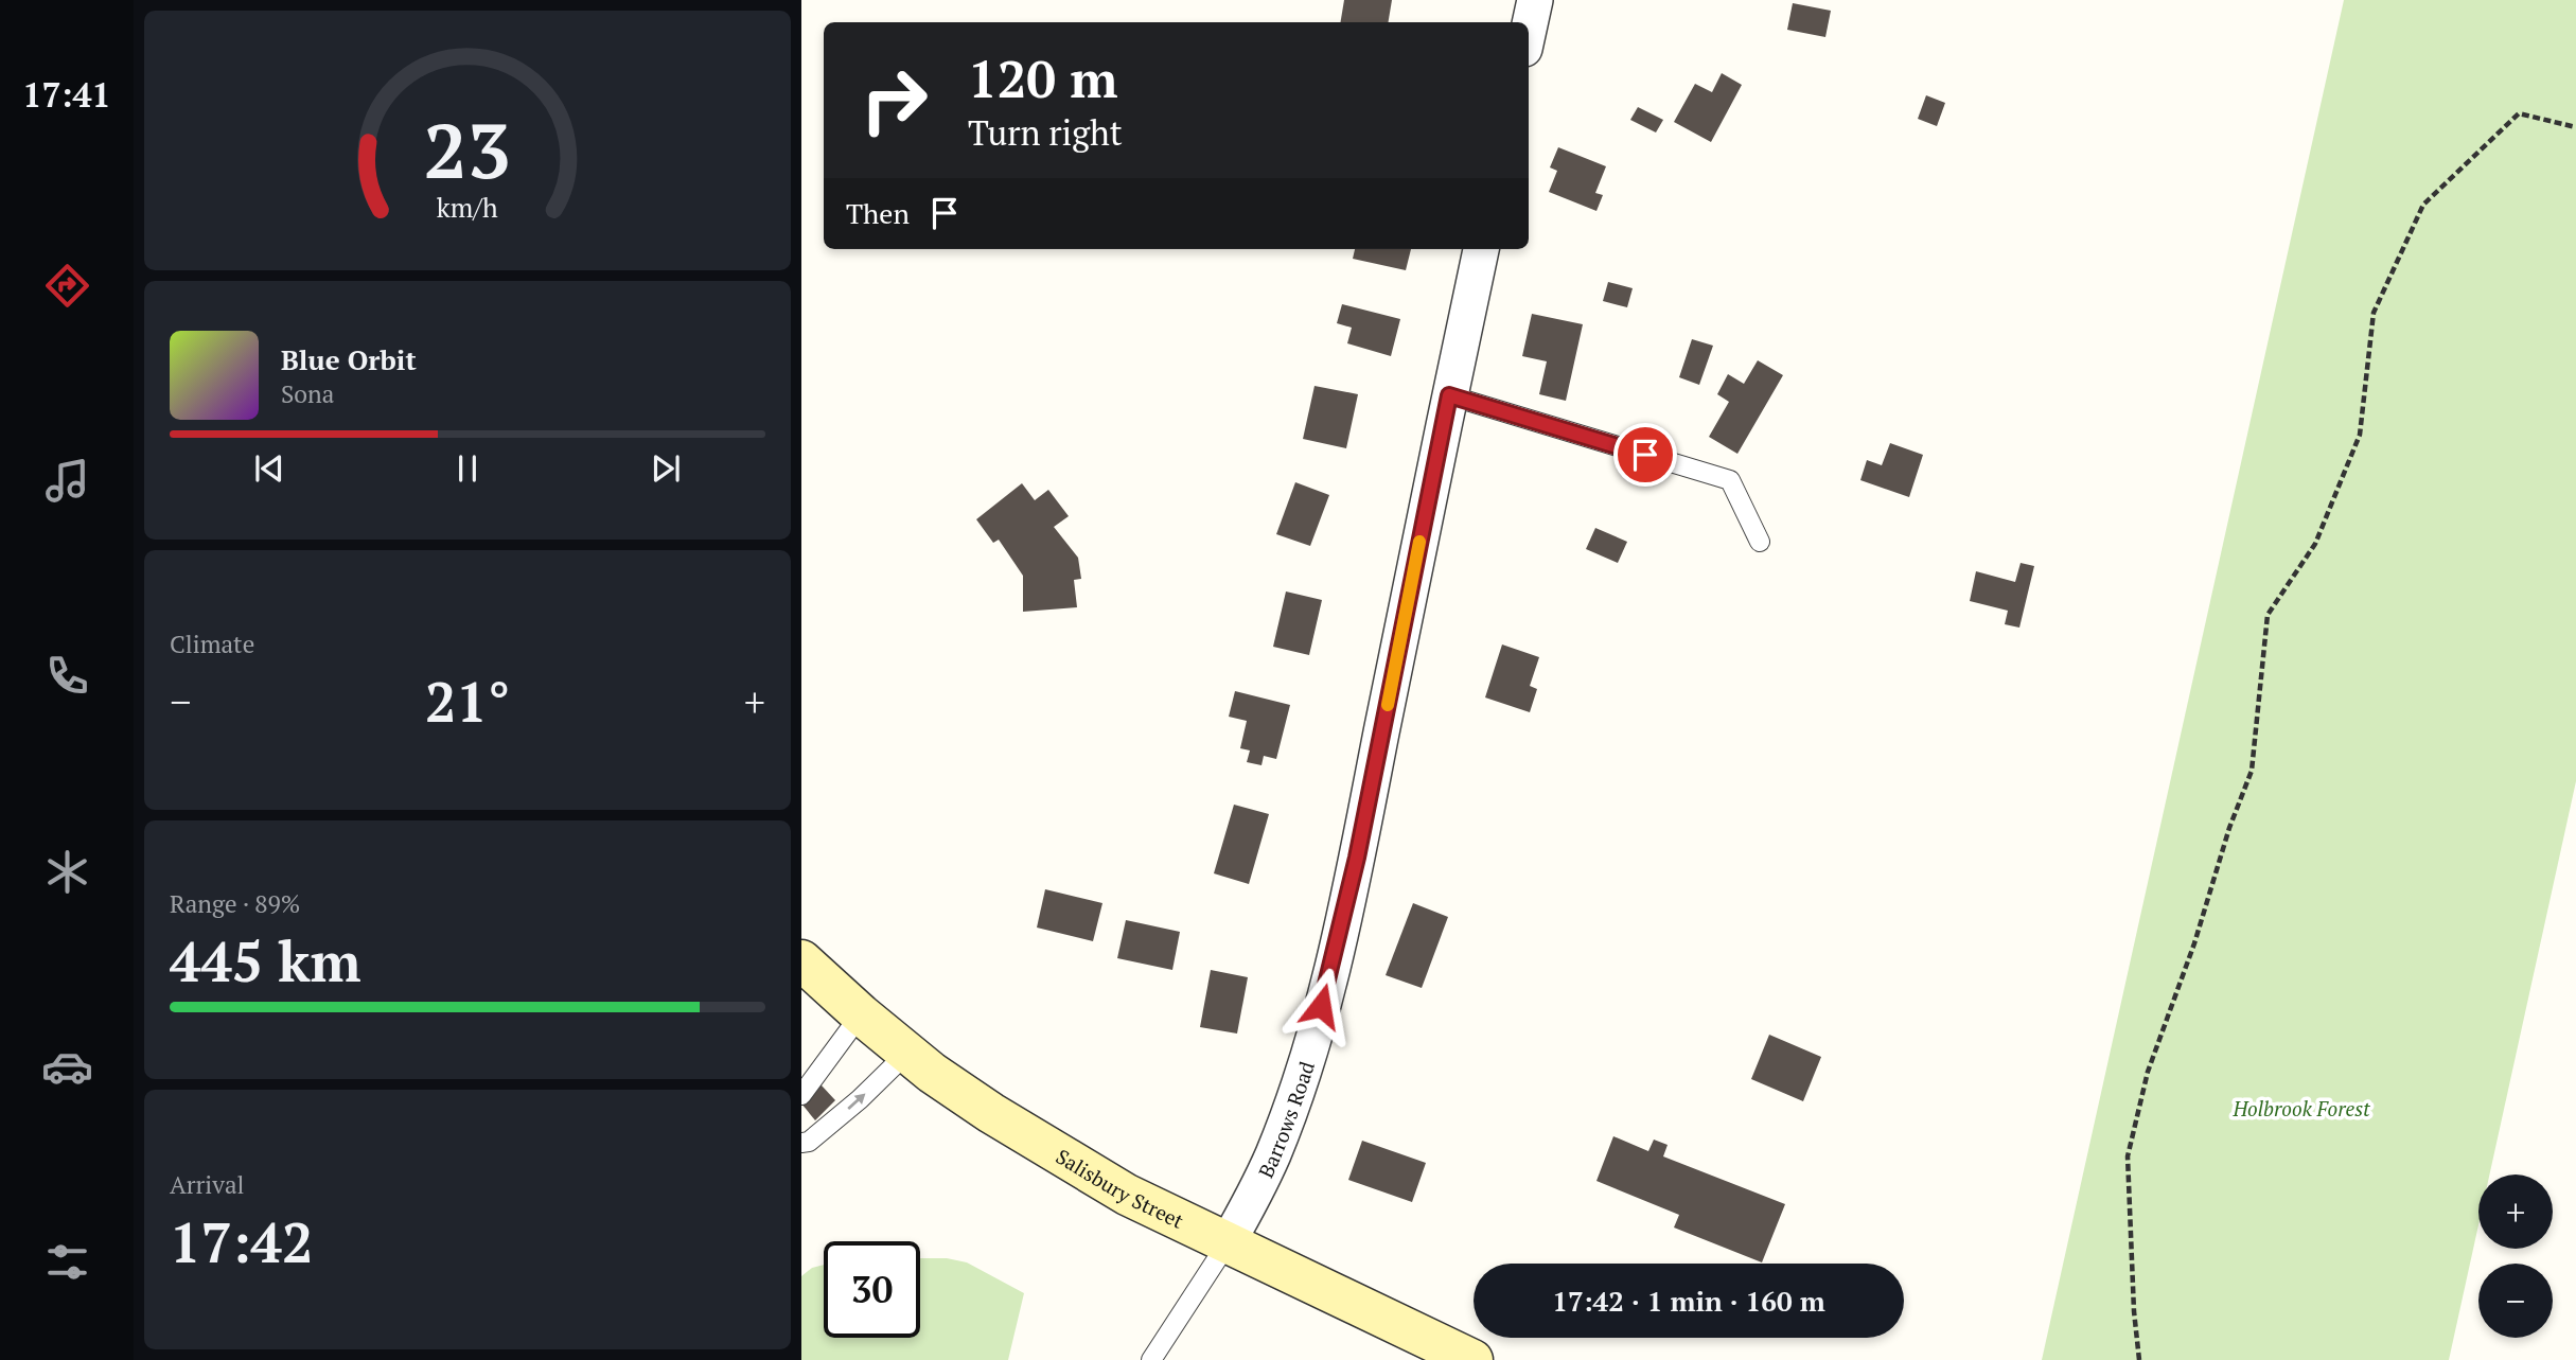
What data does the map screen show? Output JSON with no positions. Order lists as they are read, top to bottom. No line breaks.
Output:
{"streets":{"main road":["Salisbury Street"],"street":["Barrows Road"]},"crossings":[["Barrows Road","Salisbury Street"]],"parks":["Holbrook Forest"],"page":{"tabs":"17:41","turn":["120 m","Turn right"],"then":"Then","song":["Blue Orbit","Sona"],"tile":["Climate",["Range · 89%","445 km"],["Arrival","17:42"]],"heat":["−","21°","+"],"map_buttons":["+","−"],"limit":"30","trip":"17:42 · 1 min · 160 m","gauge":["23","km/h"]}}
